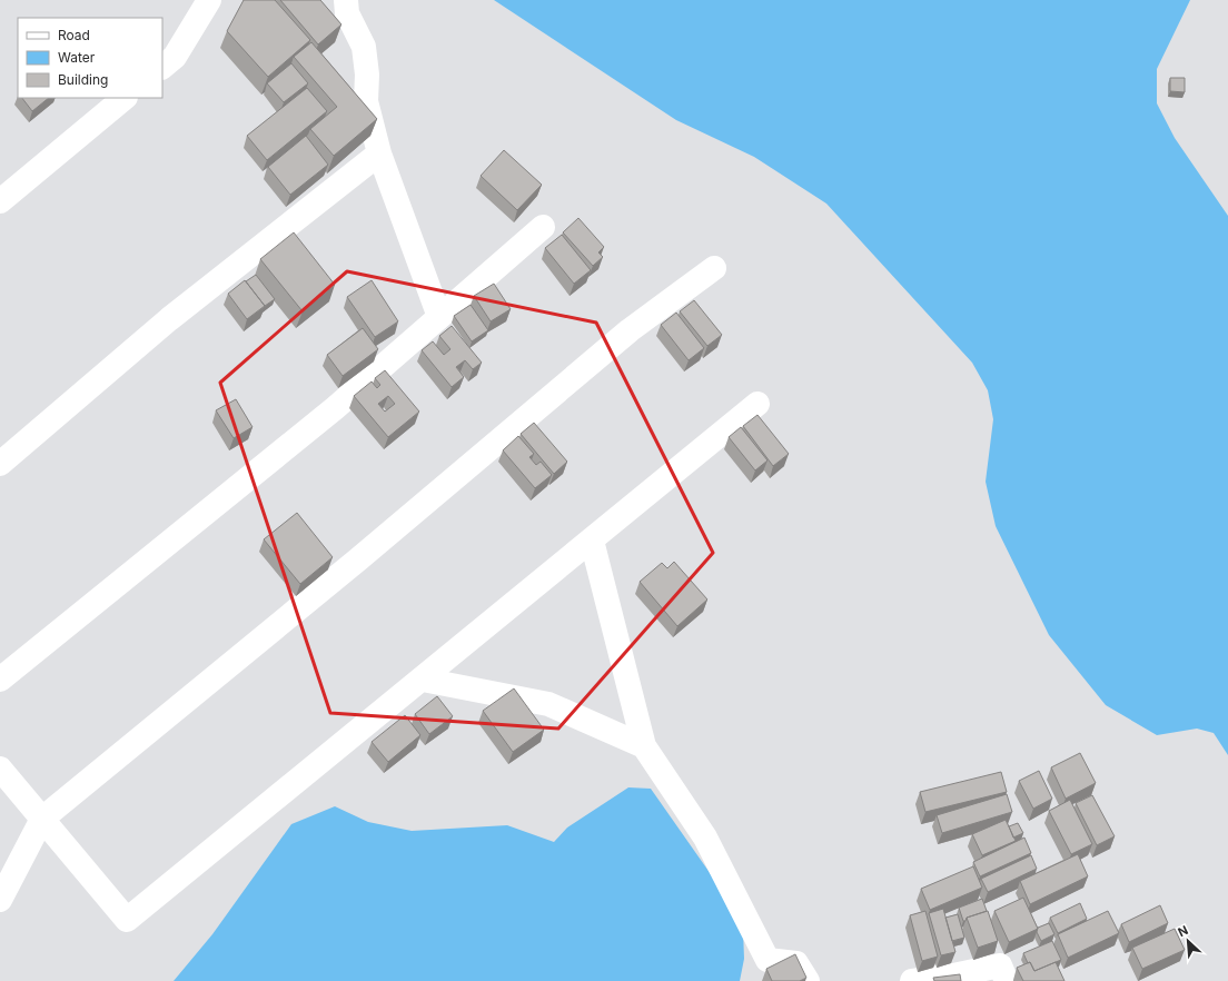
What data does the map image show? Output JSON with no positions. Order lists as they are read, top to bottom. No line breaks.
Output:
{"legend":["Road","Water","Building"],"north":"top left"}
